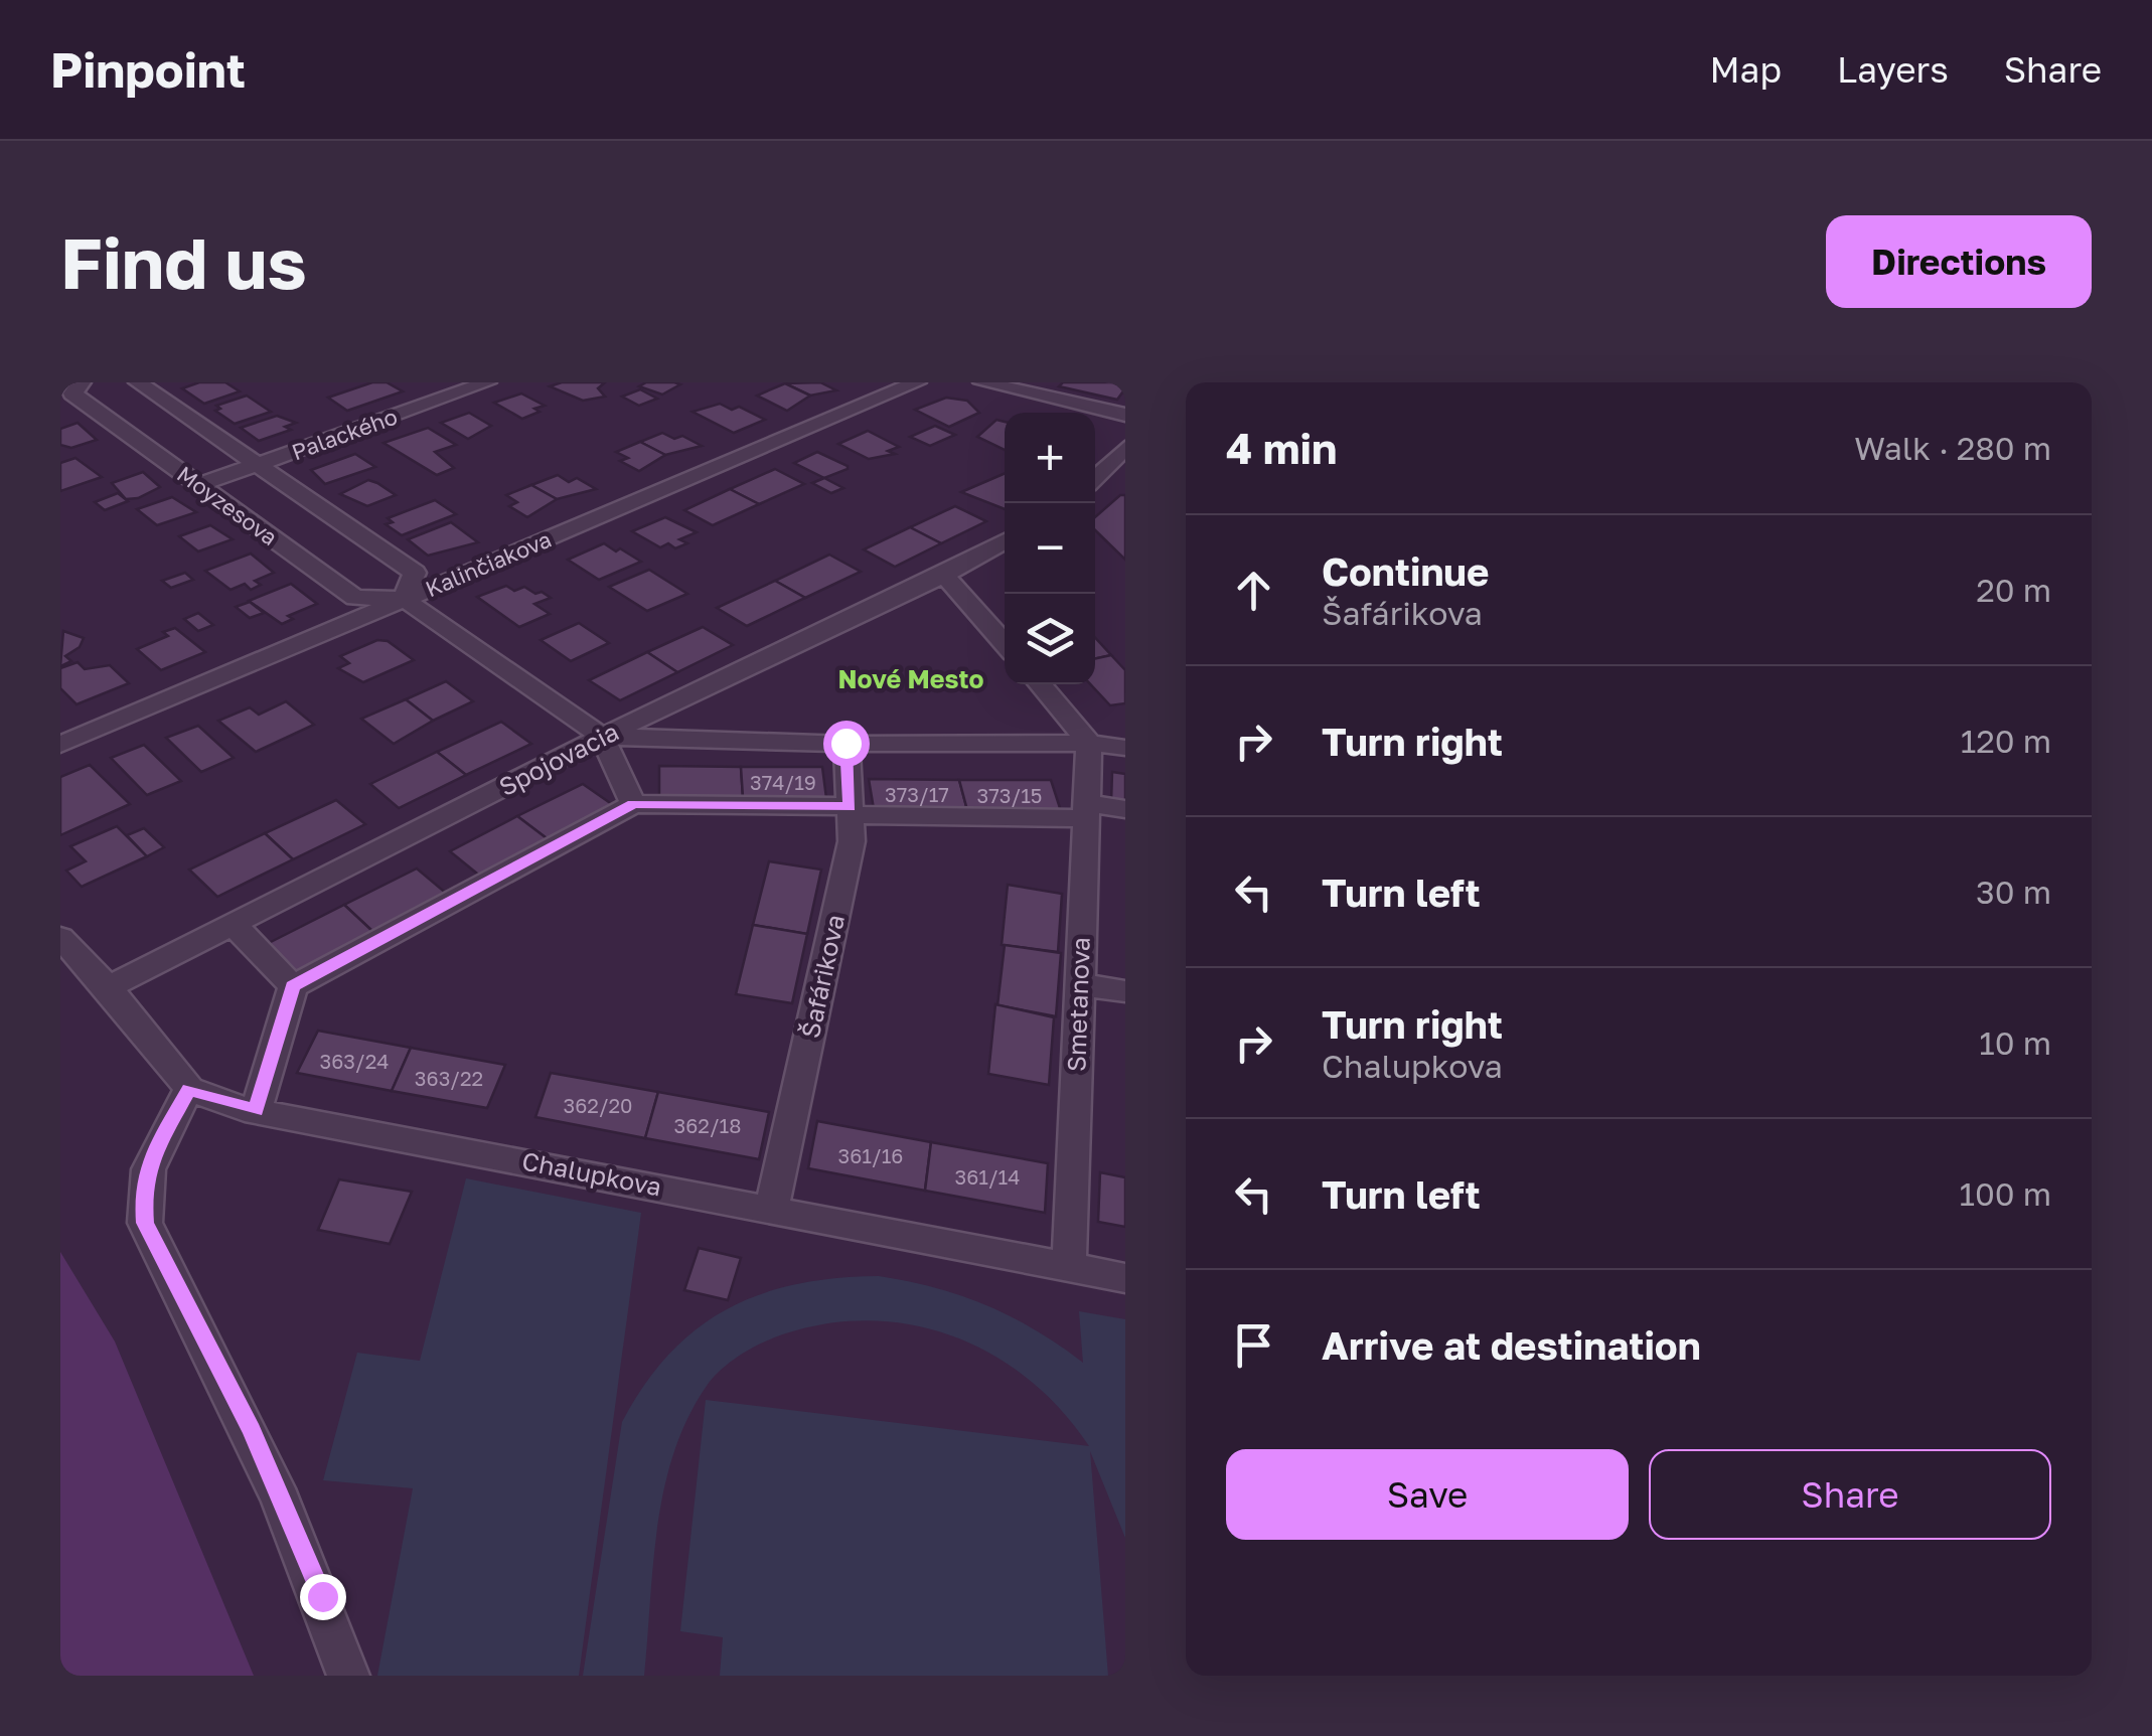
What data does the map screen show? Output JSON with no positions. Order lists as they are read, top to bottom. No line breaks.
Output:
{"streets":{"street":["Palackého","Moyzesova","Kalinčiakova","Spojovacia","Šafárikova","Smetanova","Chalupkova"]},"crossings":[["Palackého","Moyzesova"],["Moyzesova","Kalinčiakova"],["Šafárikova","Chalupkova"],["Smetanova","Chalupkova"]],"districts":["Nové Mesto"],"house_numbers":["374/19","373/17","373/15","363/24","363/22","362/20","362/18","361/16","361/14"],"page":{"header":"Pinpoint","nav":["Map","Layers","Share"],"buttons":["Directions",["Save","Share"]],"title":"Find us","heading":["4 min","Walk · 280 m"],"map_buttons":["+","−"],"list":[["Continue","Šafárikova","20 m"],["Turn right","120 m"],["Turn left","30 m"],["Turn right","Chalupkova","10 m"],["Turn left","100 m"],"Arrive at destination"]}}
